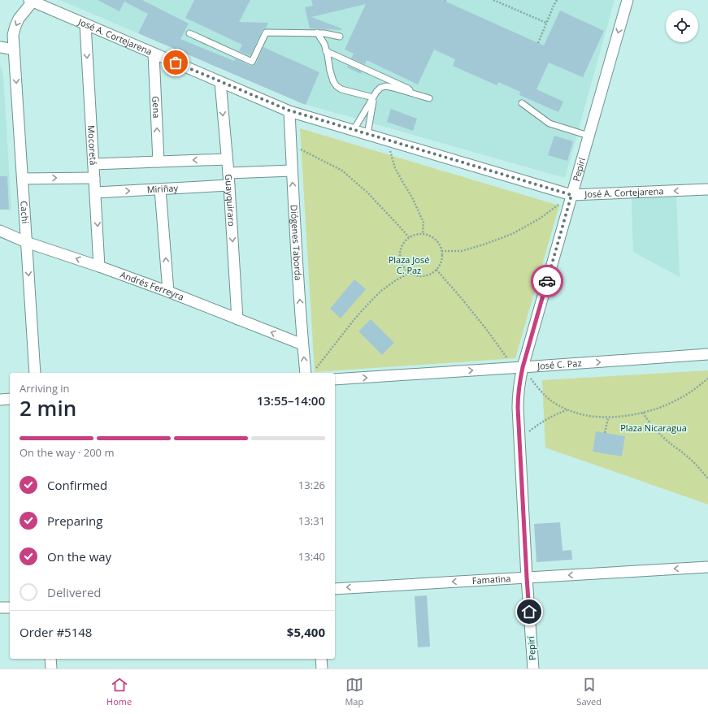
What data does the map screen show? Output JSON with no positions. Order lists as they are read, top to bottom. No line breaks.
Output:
{"streets":{"street":["José A. Cortejarena","Gena","Mocoretá","Pepirí","Miriñay","Guayquiraro","Cachi","Diógenes Taborda","Andrés Ferreyra","José C. Paz","Famatina"]},"crossings":[["José A. Cortejarena","Gena"],["José A. Cortejarena","Mocoretá"],["José A. Cortejarena","Pepirí"],["José A. Cortejarena","Guayquiraro"],["José A. Cortejarena","Cachi"],["José A. Cortejarena","Diógenes Taborda"],["Mocoretá","Miriñay"],["Mocoretá","Andrés Ferreyra"],["Pepirí","José C. Paz"],["Pepirí","Famatina"],["Miriñay","Guayquiraro"],["Guayquiraro","Andrés Ferreyra"],["Cachi","Andrés Ferreyra"],["Diógenes Taborda","Andrés Ferreyra"]],"one_way":["Gena","Cachi","Diógenes Taborda","José C. Paz","Famatina"],"parks":["Plaza José C. Paz","Plaza Nicaragua"],"page":{"heading":["2 min","Arriving in","13:55–14:00"],"panel":["Order #5148","$5,400"],"bar":"On the way · 200 m","list":[["Confirmed","13:26"],["Preparing","13:31"],["On the way","13:40"],"Delivered"],"tabs":["Home","Map","Saved"]}}
